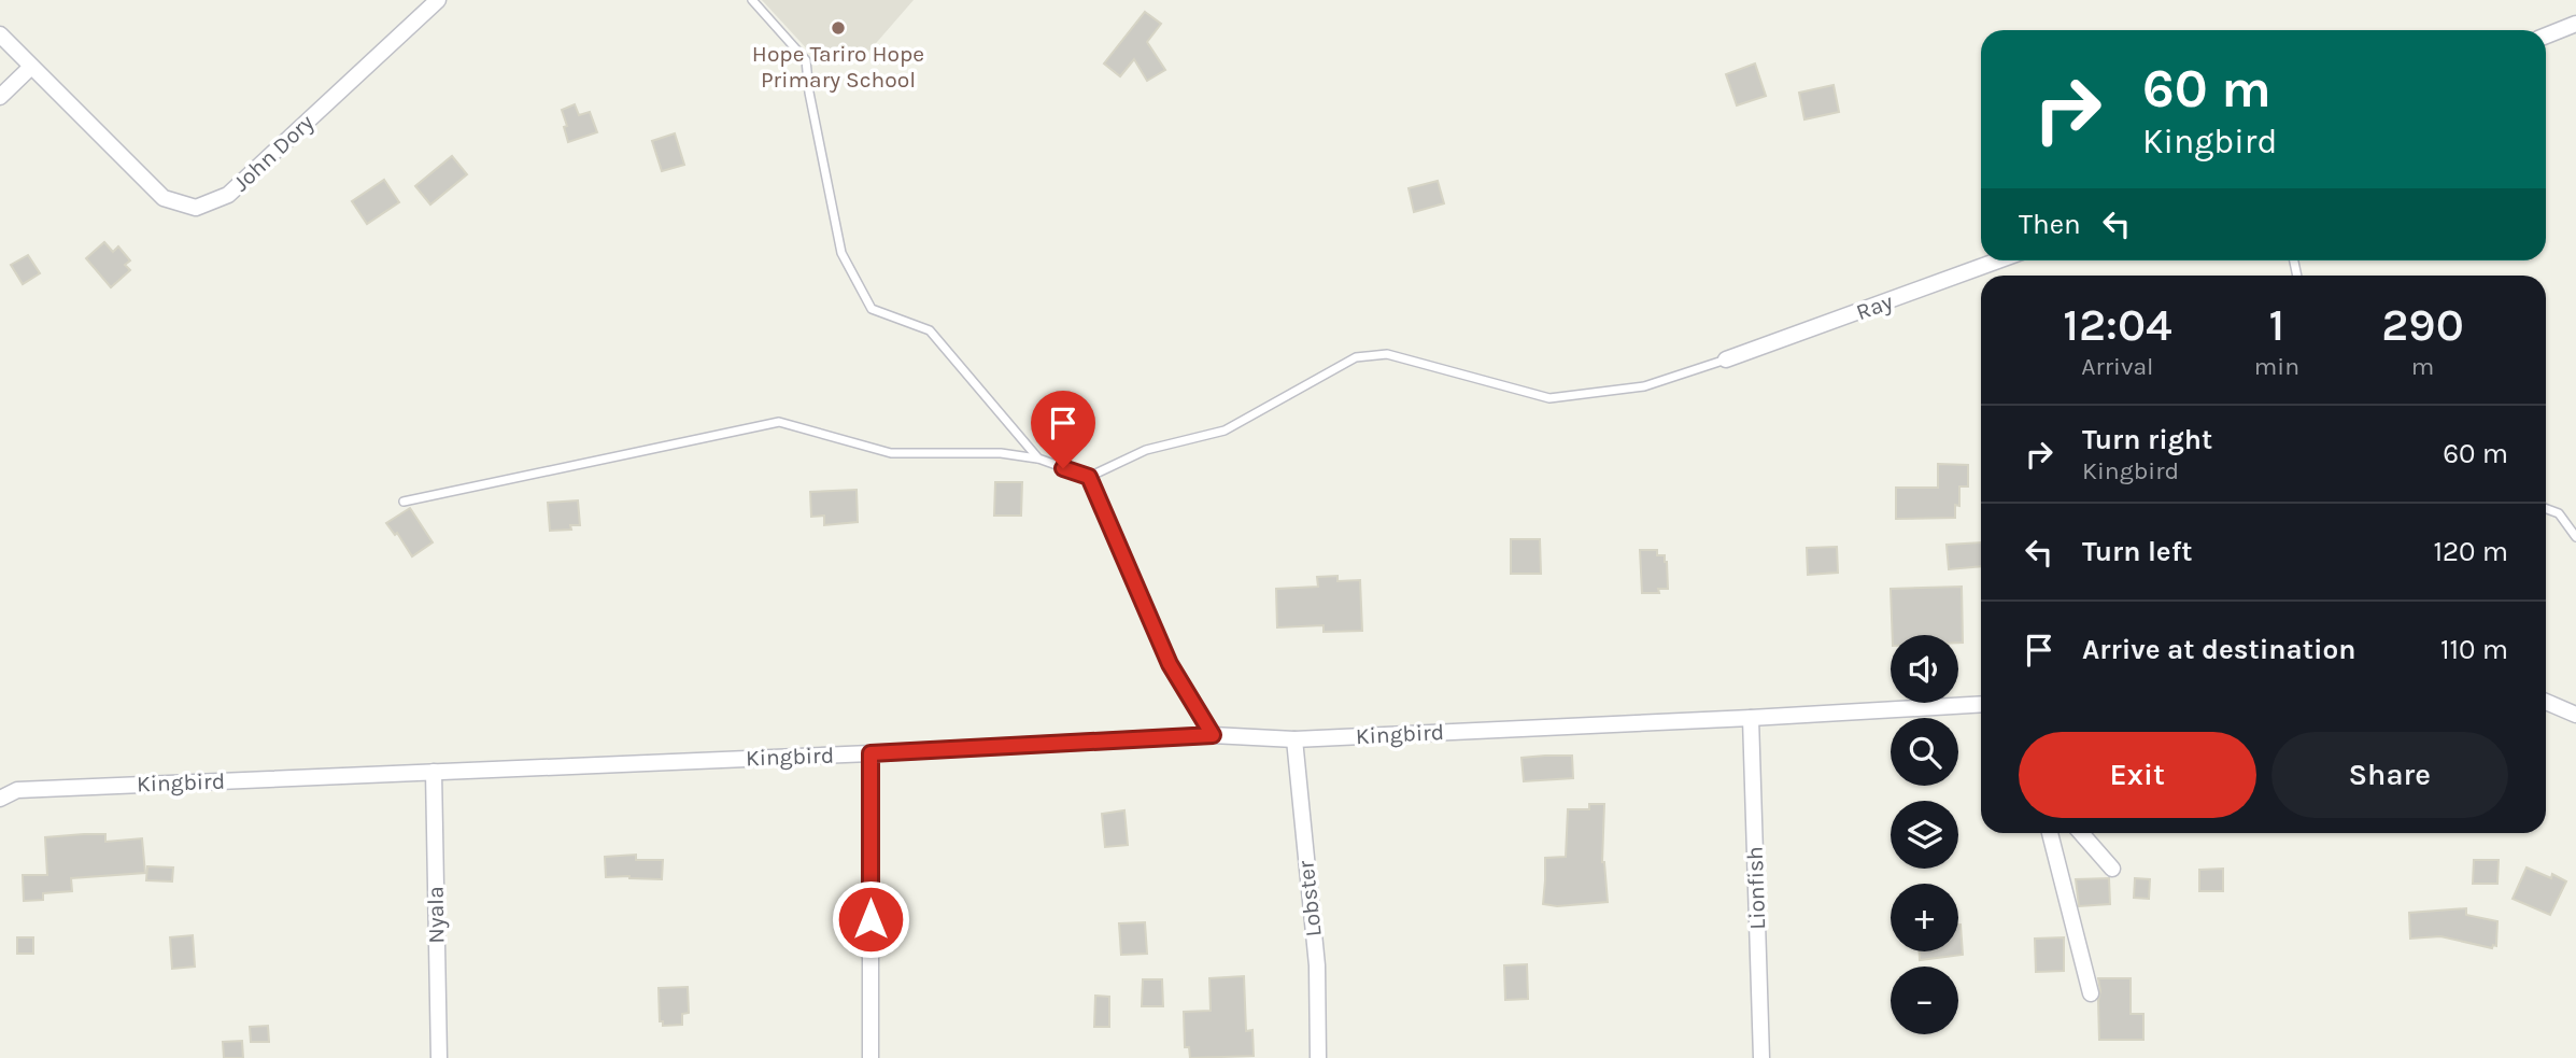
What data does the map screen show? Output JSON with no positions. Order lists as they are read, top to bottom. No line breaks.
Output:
{"streets":{"street":["John Dory","Ray","Kingbird","Lionfish","Lobster","Nyala"]},"crossings":[["Kingbird","Lionfish"],["Kingbird","Lobster"],["Kingbird","Nyala"]],"places":["Hope Tariro Hope Primary School"],"page":{"turn":["60 m","Kingbird"],"then":"Then","eta":["12:04","Arrival","1","min","290","m"],"list":[{"name":"Turn right","note":"Kingbird","value":"60 m"},{"name":"Turn left","value":"120 m"},{"name":"Arrive at destination","value":"110 m"}],"map_buttons":["+","−"],"buttons":["Exit","Share"]}}
